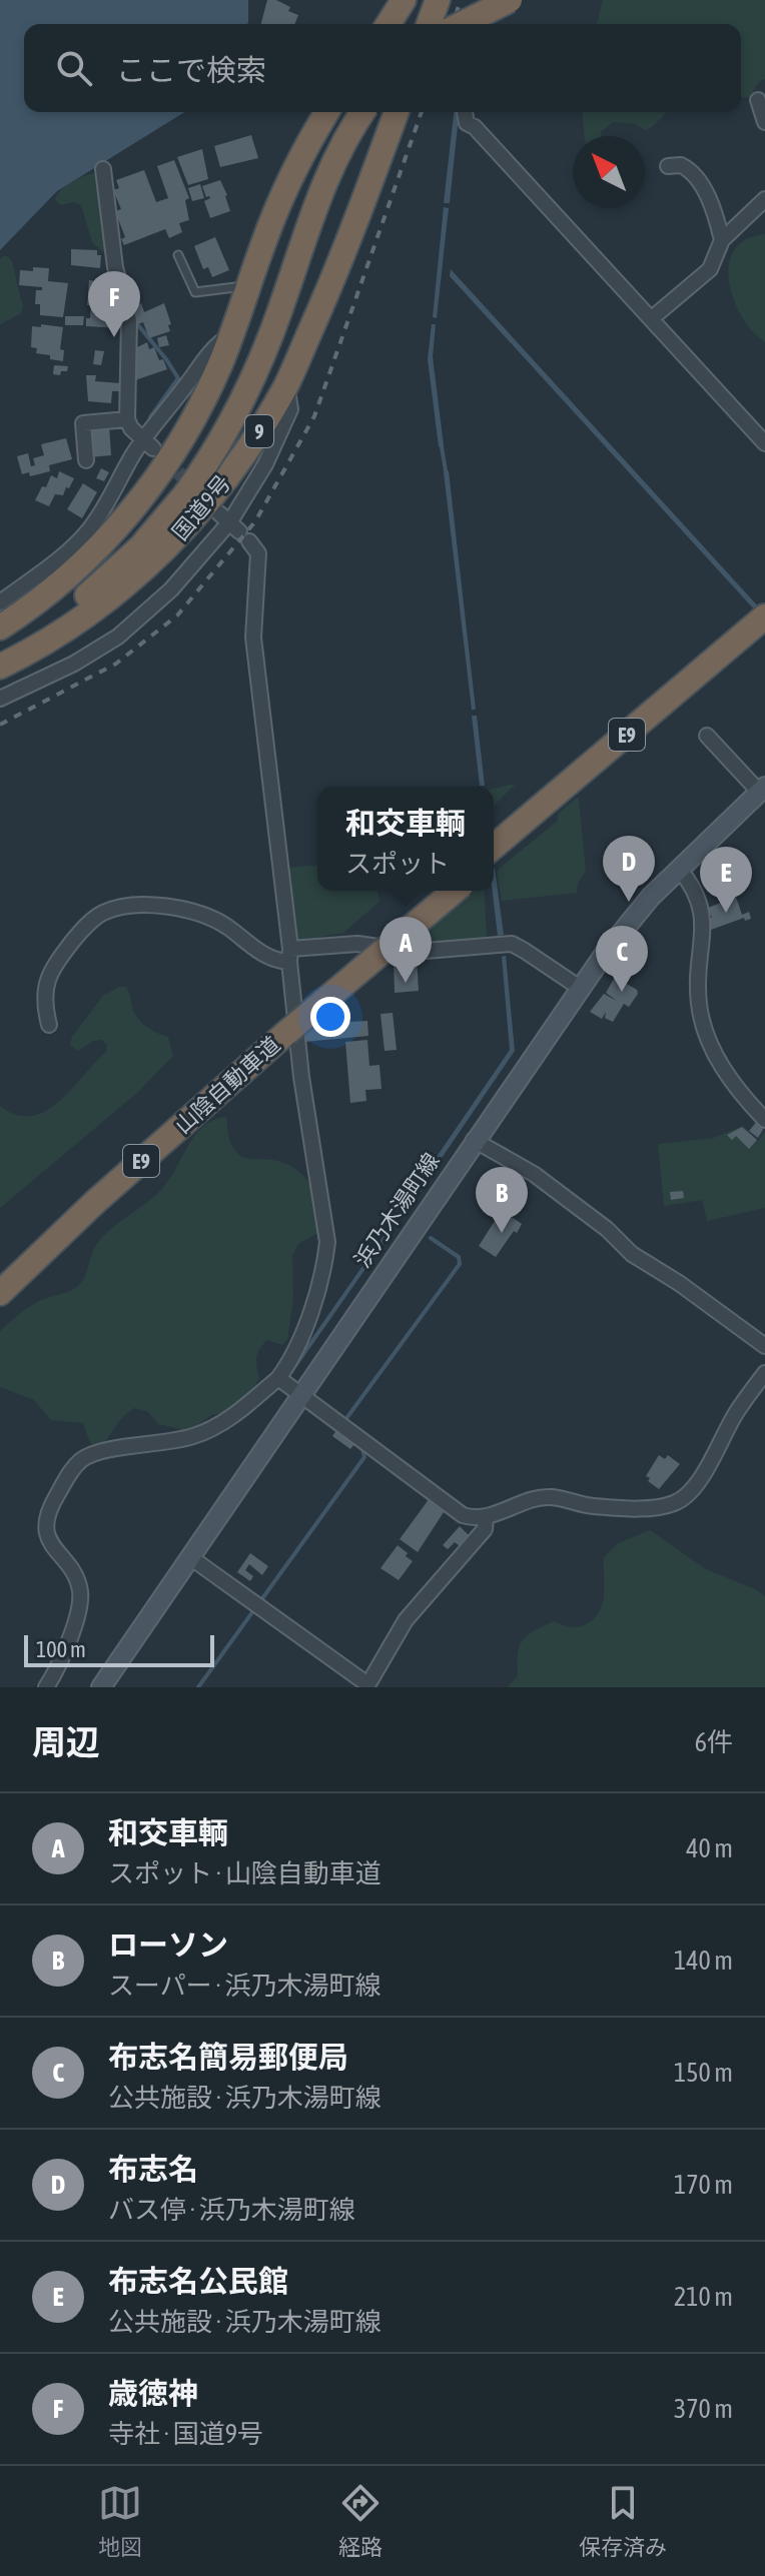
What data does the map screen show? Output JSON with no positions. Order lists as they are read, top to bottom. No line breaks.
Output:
{"streets":{"highway":["9","国道9号","E9","山陰自動車道"],"main road":["浜乃木湯町線"]},"scale_bar":"100 m","north":"top left","page":{"search":"ここで検索","pins":["F","D","E","A","C","B"],"popup":["和交車輌","スポット"],"scale":"100 m","heading":["周辺","6件"],"list":[{"mark":"A","name":"和交車輌","note":"スポット · 山陰自動車道","value":"40 m"},{"mark":"B","name":"ローソン","note":"スーパー · 浜乃木湯町線","value":"140 m"},{"mark":"C","name":"布志名簡易郵便局","note":"公共施設 · 浜乃木湯町線","value":"150 m"},{"mark":"D","name":"布志名","note":"バス停 · 浜乃木湯町線","value":"170 m"},{"mark":"E","name":"布志名公民館","note":"公共施設 · 浜乃木湯町線","value":"210 m"},{"mark":"F","name":"歳徳神","note":"寺社 · 国道9号","value":"370 m"}],"nav":["地図","経路","保存済み"]}}
